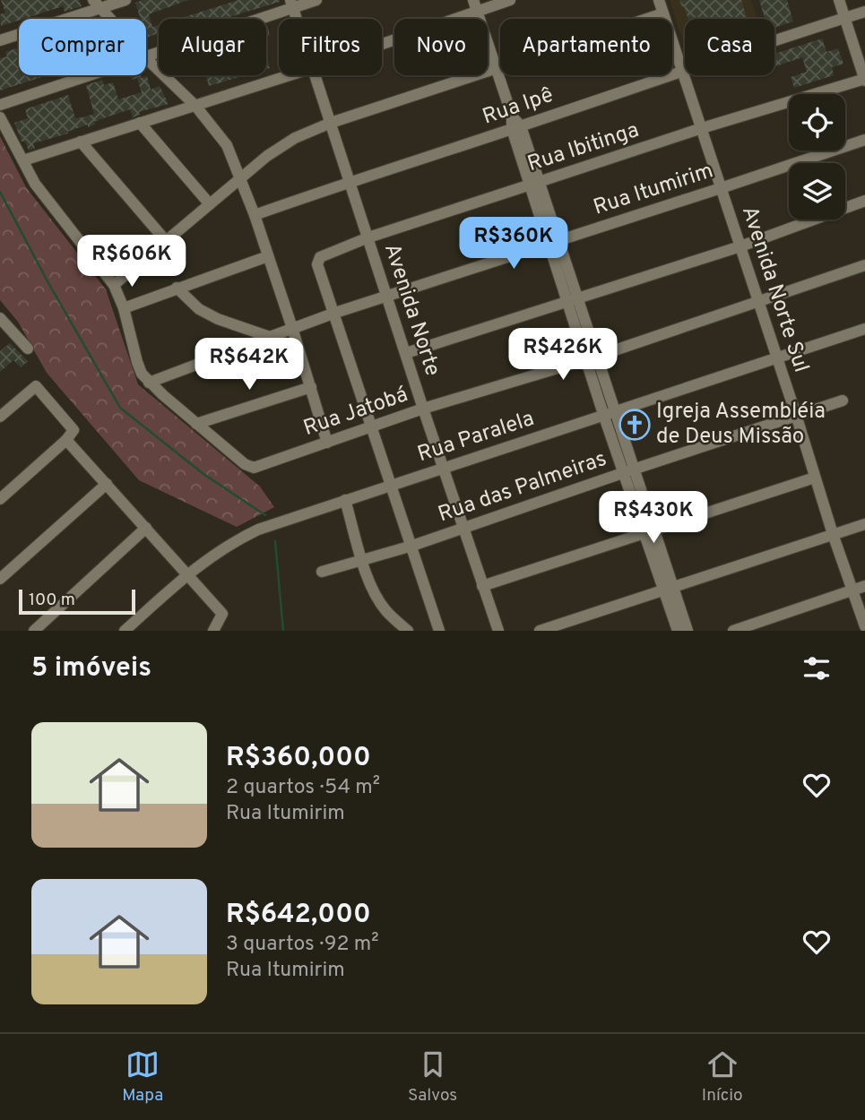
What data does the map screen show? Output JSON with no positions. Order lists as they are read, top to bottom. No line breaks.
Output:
{"streets":{"street":["Rua Ipê","Rua Ibitinga","Rua Itumirim","Avenida Norte Sul","Avenida Norte","Rua Jatobá","Rua Paralela","Rua das Palmeiras"]},"crossings":[["Rua Ipê","Avenida Norte Sul"],["Rua Ipê","Avenida Norte"],["Rua Ibitinga","Rua Itumirim"],["Rua Ibitinga","Avenida Norte Sul"],["Rua Ibitinga","Avenida Norte"],["Rua Itumirim","Avenida Norte Sul"],["Rua Itumirim","Avenida Norte"],["Avenida Norte Sul","Rua Jatobá"],["Avenida Norte Sul","Rua Paralela"],["Avenida Norte Sul","Rua das Palmeiras"],["Avenida Norte","Rua Jatobá"],["Avenida Norte","Rua Paralela"],["Avenida Norte","Rua das Palmeiras"]],"places":{"church":["Igreja Assembléia de Deus Missão"]},"scale_bar":"100 m","page":{"chip":["Comprar","Alugar","Filtros","Novo","Apartamento","Casa"],"price":["R$360K","R$606K","R$426K","R$642K","R$430K"],"scale":"100 m","heading":"5 imóveis","list":[{"name":"R$360,000","note":"2 quartos · 54 m² · Rua Itumirim"},{"name":"R$642,000","note":"3 quartos · 92 m² · Rua Itumirim"}],"tabs":["Mapa","Salvos","Início"]}}
